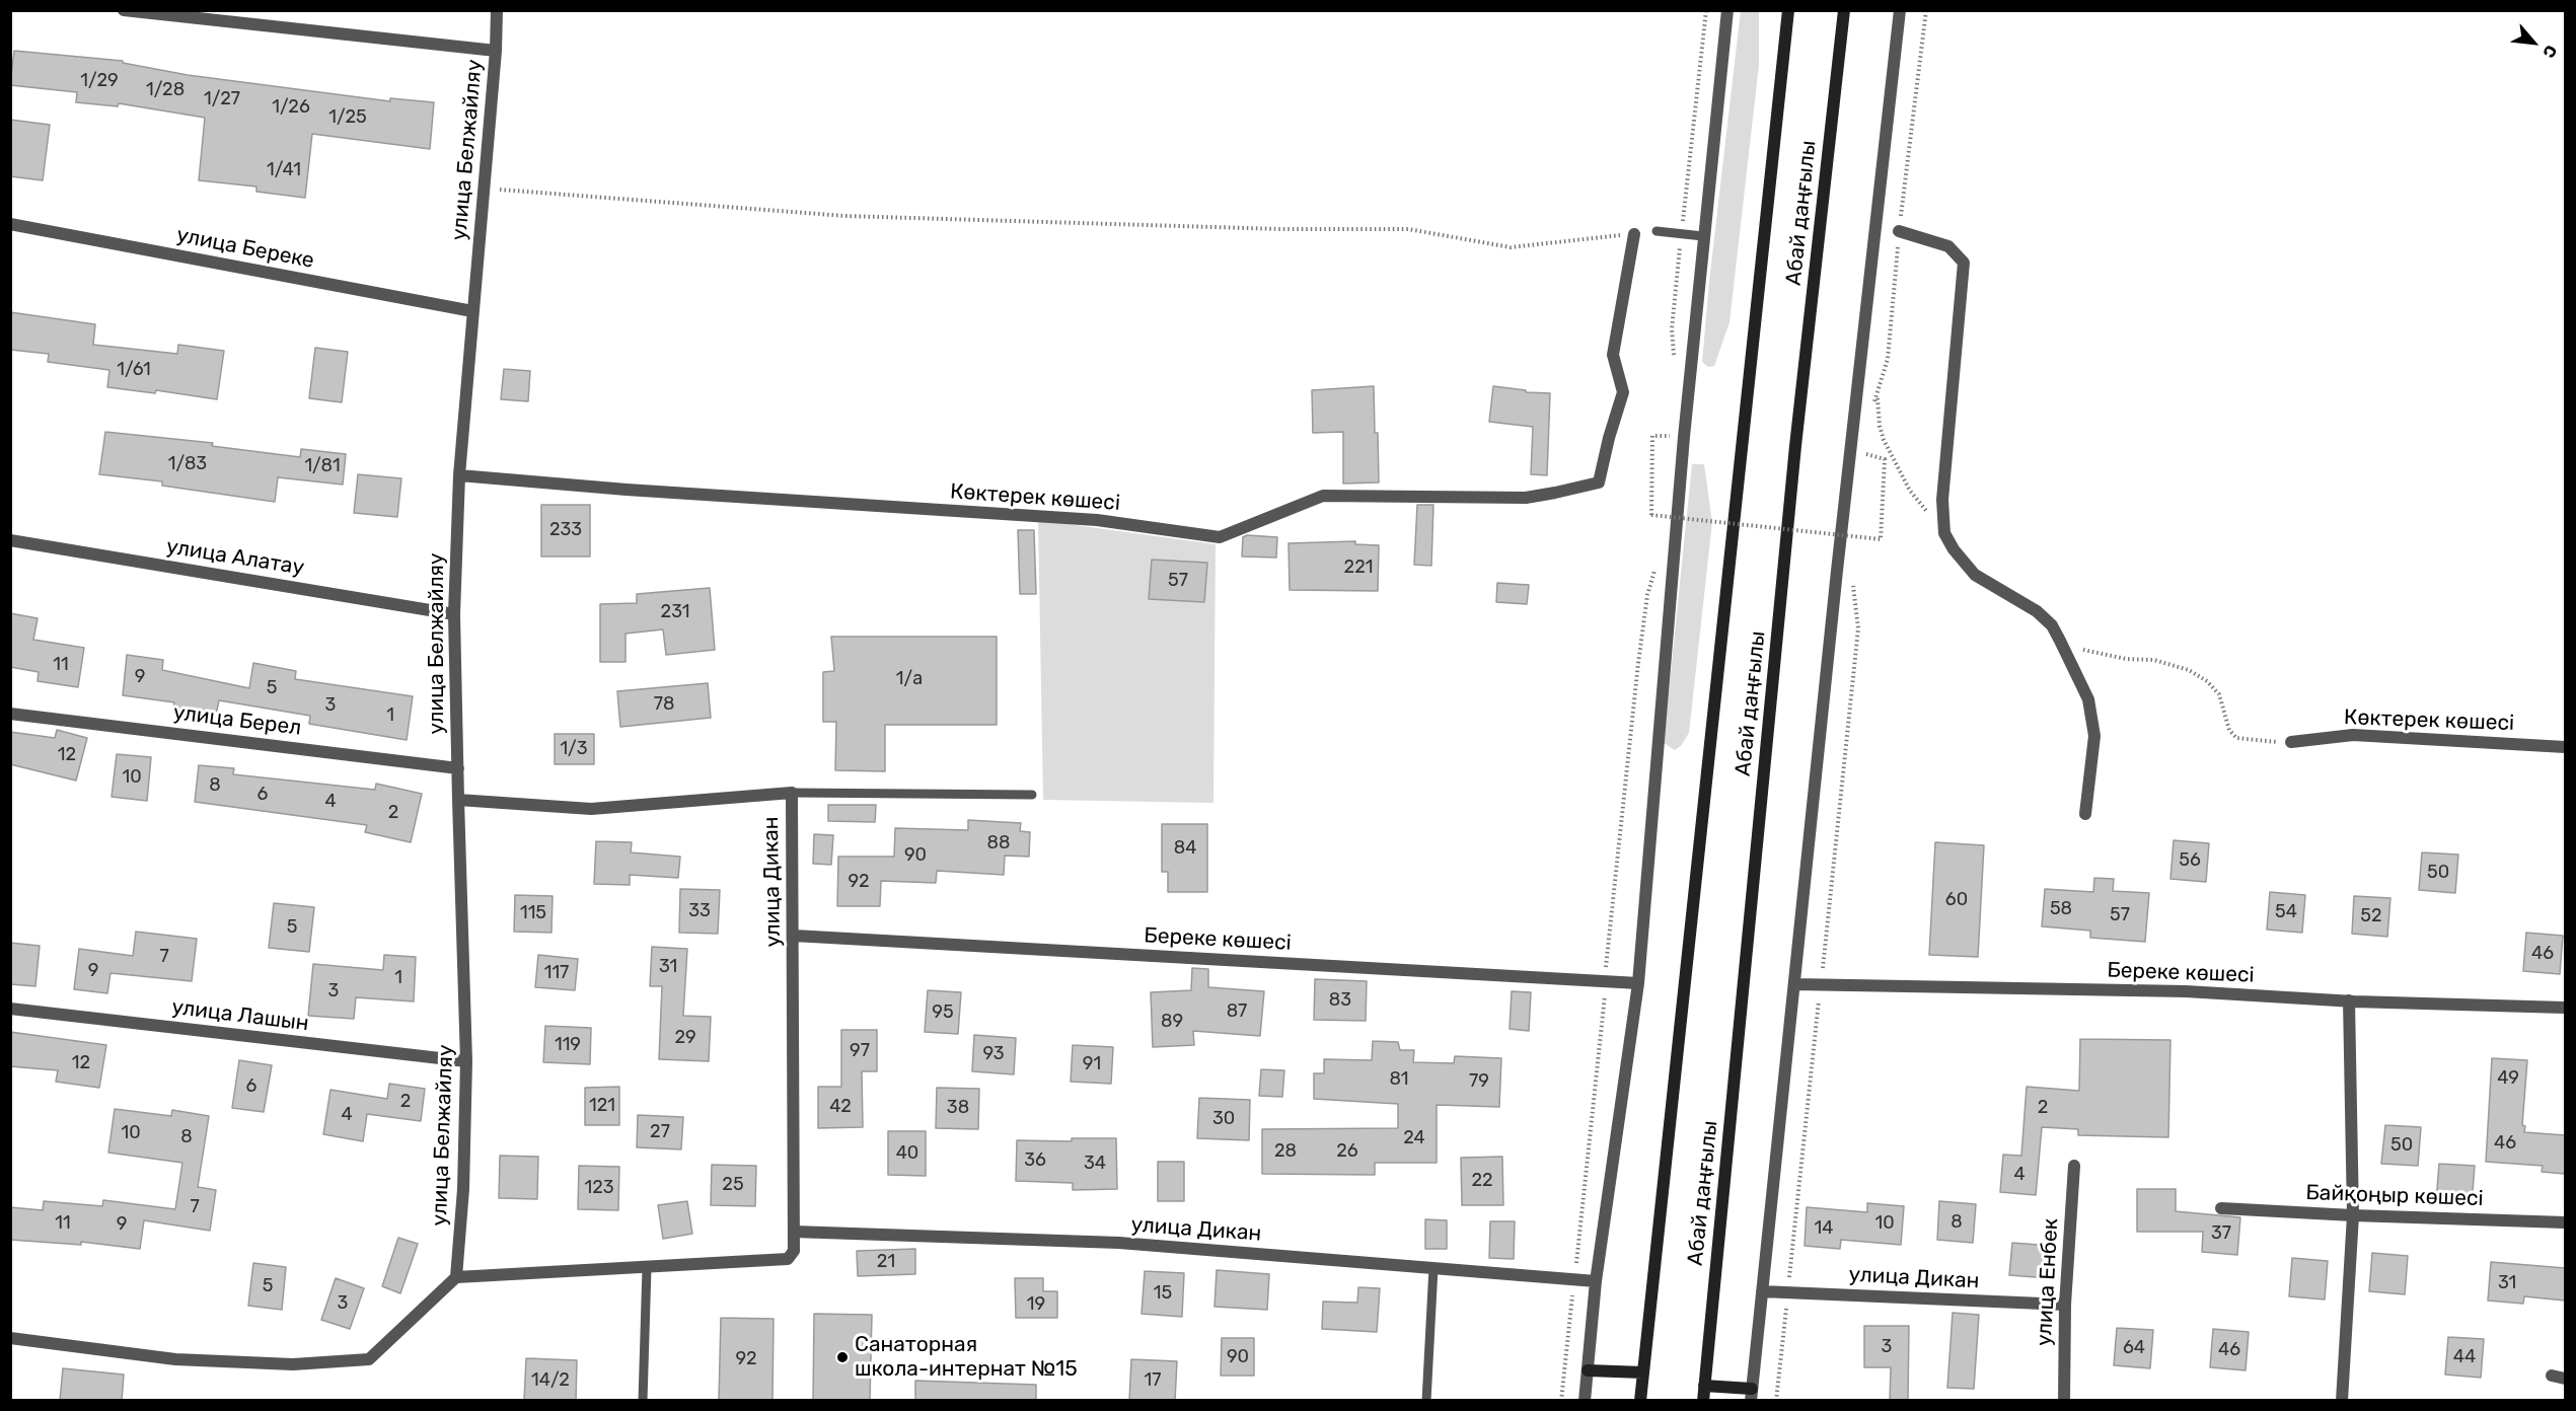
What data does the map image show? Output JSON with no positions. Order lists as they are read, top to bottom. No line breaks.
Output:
{"streets":{"main road":["Абай даңғылы"],"street":["улица Белжайляу","улица Береке","Көктерек көшесі","улица Алатау","улица Берел","улица Дикан","Береке көшесі","улица Лашын","Байқоңыр көшесі","улица Енбек"]},"crossings":[["улица Белжайляу","улица Береке"],["улица Белжайляу","Көктерек көшесі"],["улица Белжайляу","улица Алатау"],["улица Белжайляу","улица Берел"],["улица Белжайляу","улица Дикан"],["улица Белжайляу","улица Лашын"],["улица Дикан","Береке көшесі"],["улица Дикан","улица Енбек"]],"places":["Санаторная школа-интернат №15"],"house_numbers":["1/29","1/28","1/27","1/26","1/25","1/41","1/61","1/83","1/81","233","221","57","231","11","9","1/а","5","78","3","1","1/3","12","10","8","6","4","2","88","84","90","56","50","92","60","58","33","54","115","57","52","5","46","7","31","9","117","1","3","83","87","95","89","29","119","97","93","12","91","49","81","79","6","2","121","42","38","2","4","30","27","10","8","24","46","50","28","26","40","36","34","4","22","25","123","7","8","11","10","9","14","37","21","31","5","15","3","19","3","64","46","90","44","92","14/2","17"],"north":"bottom right"}
